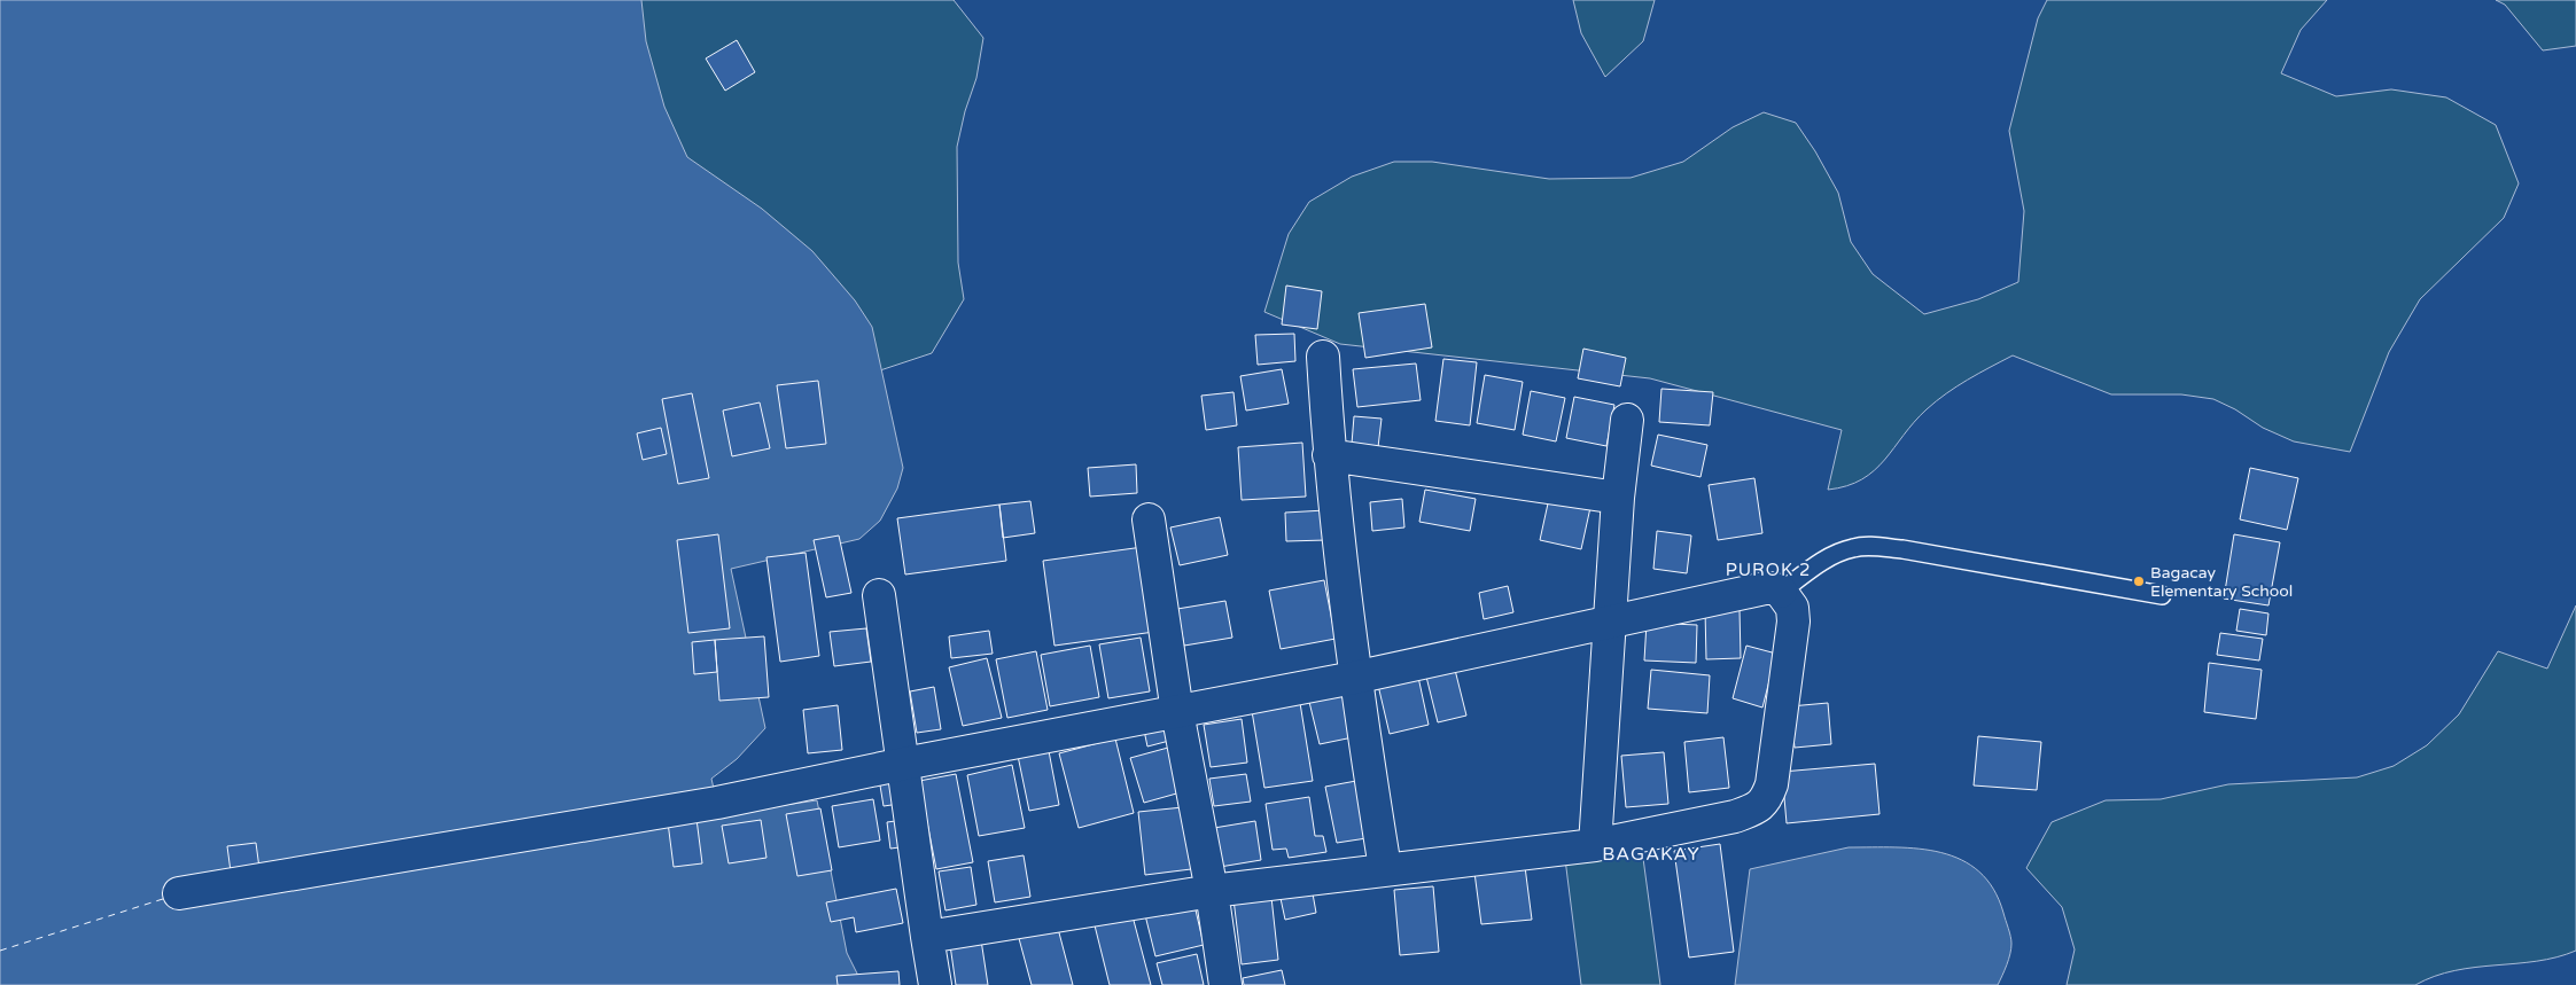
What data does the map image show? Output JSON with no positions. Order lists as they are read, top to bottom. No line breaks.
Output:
{"districts":["PUROK 2","BAGAKAY"],"places":["Bagacay Elementary School"]}
